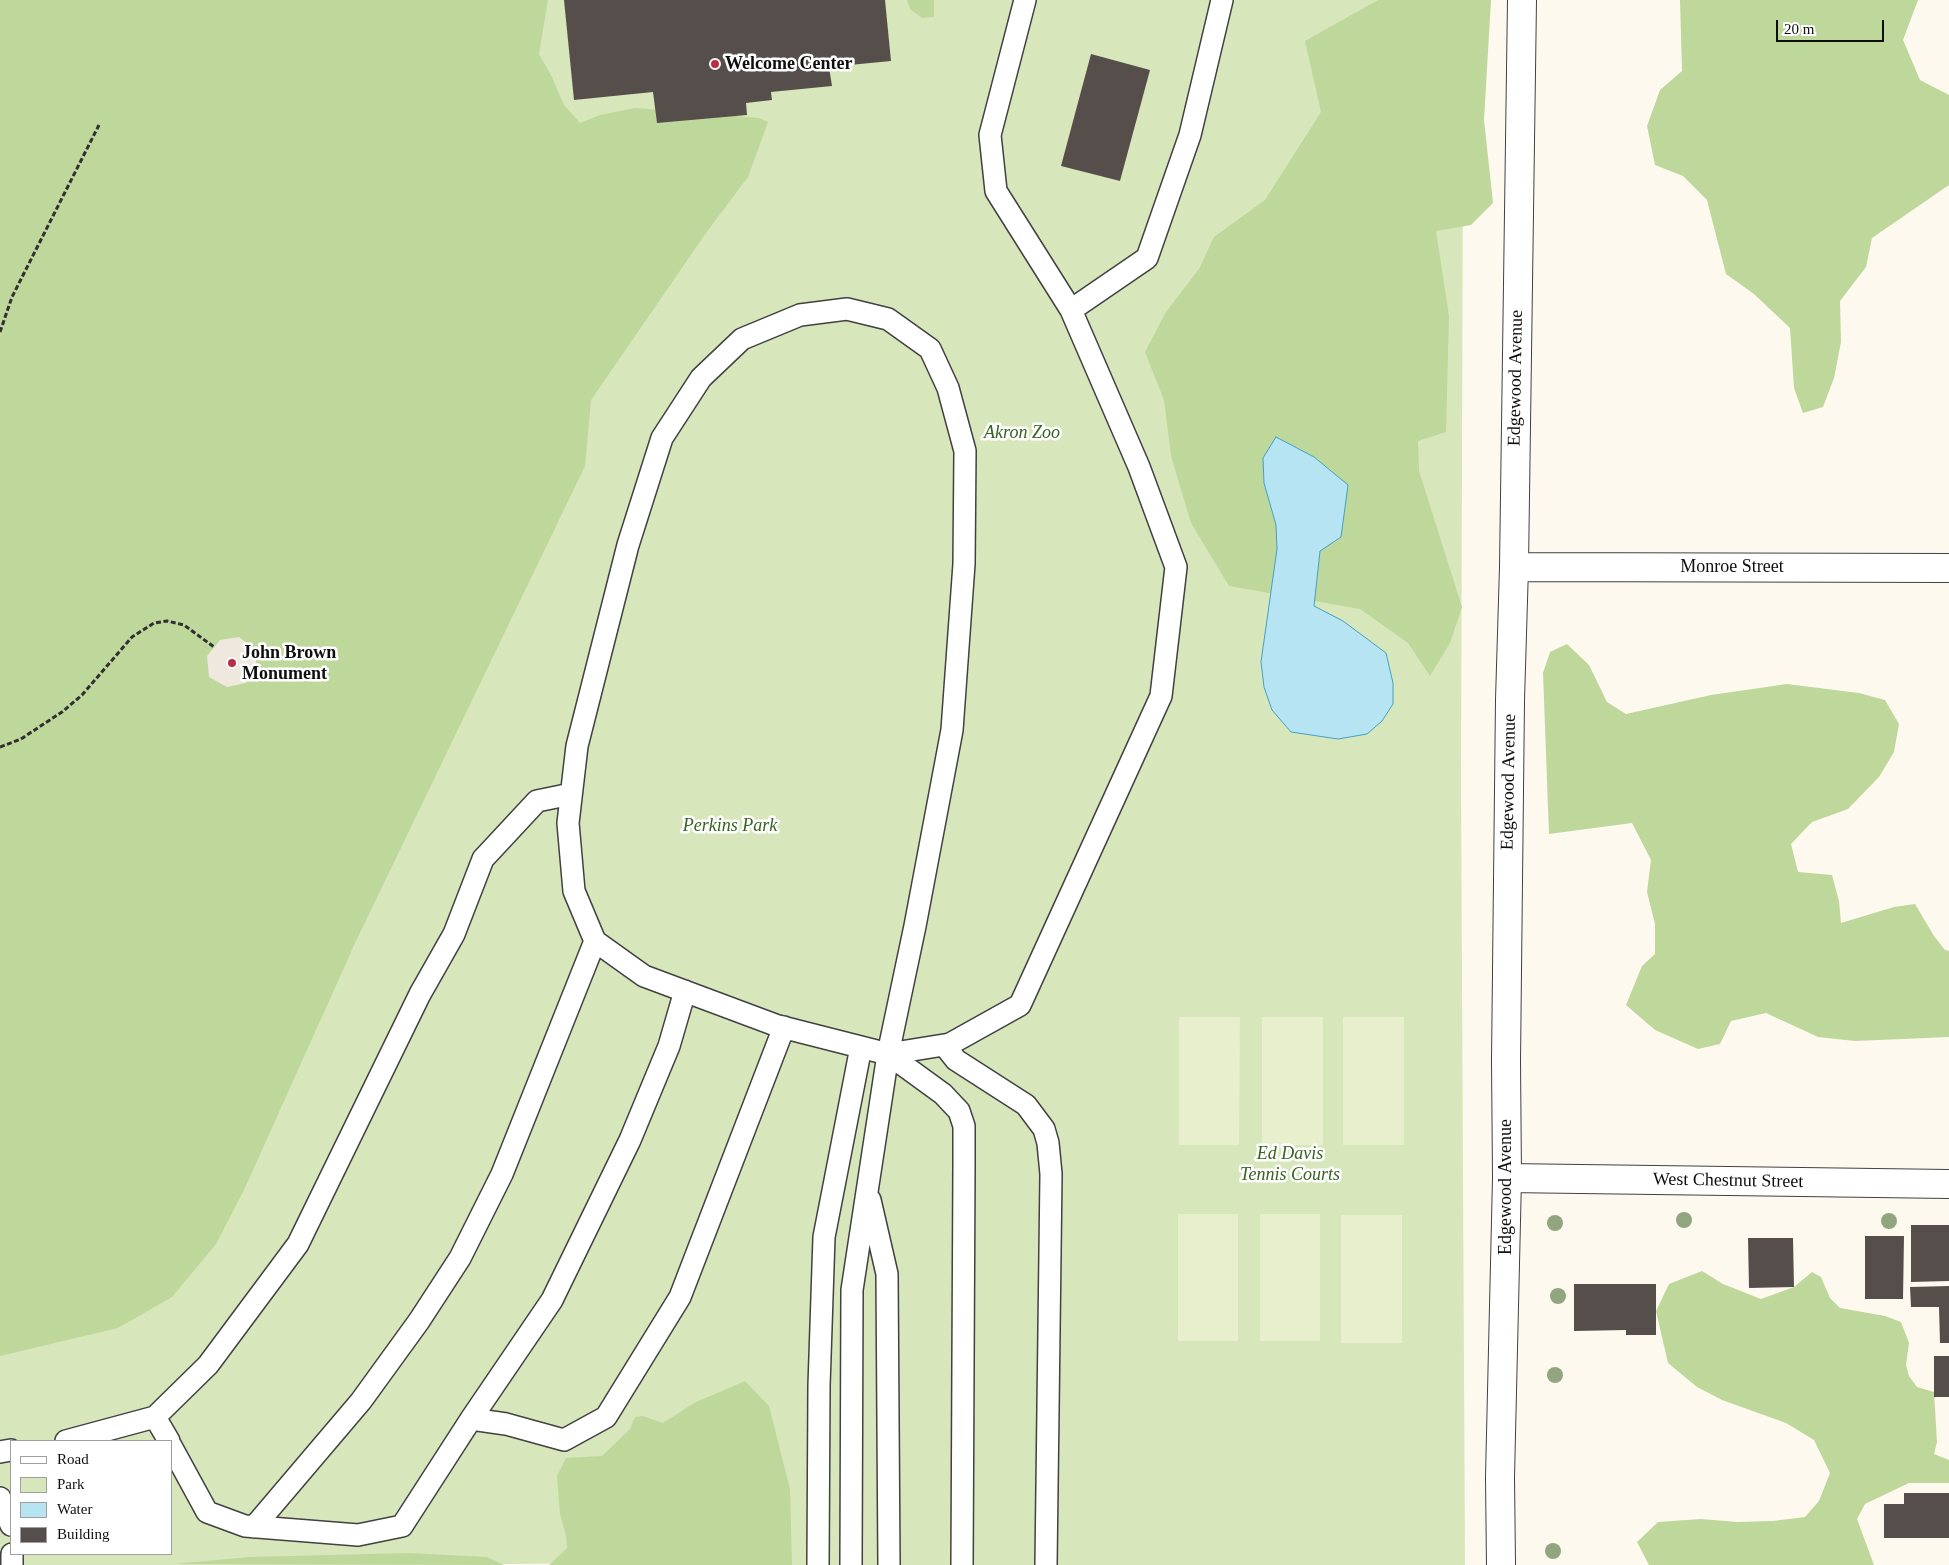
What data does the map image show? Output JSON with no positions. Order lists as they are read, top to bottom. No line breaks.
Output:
{"streets":{"street":["Edgewood Avenue","Monroe Street","West Chestnut Street"]},"crossings":[["Edgewood Avenue","Monroe Street"],["Edgewood Avenue","West Chestnut Street"]],"parks":["Akron Zoo","Perkins Park","Ed Davis Tennis Courts"],"places":["Welcome Center","John Brown Monument"],"legend":["Road","Park","Water","Building"],"scale_bar":"20 m"}
